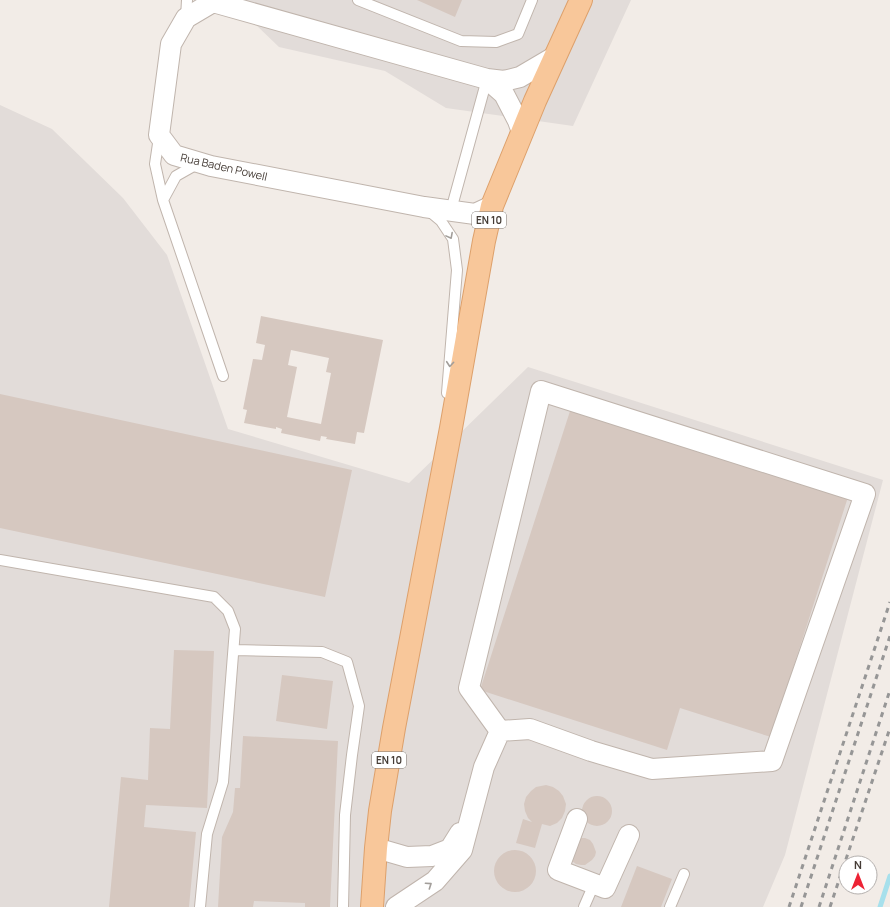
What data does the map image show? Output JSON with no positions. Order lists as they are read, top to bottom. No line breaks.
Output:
{"streets":{"main road":["EN 10"],"street":["Rua Baden Powell"]},"crossings":[["Rua Baden Powell","EN 10"]],"north":"top"}
